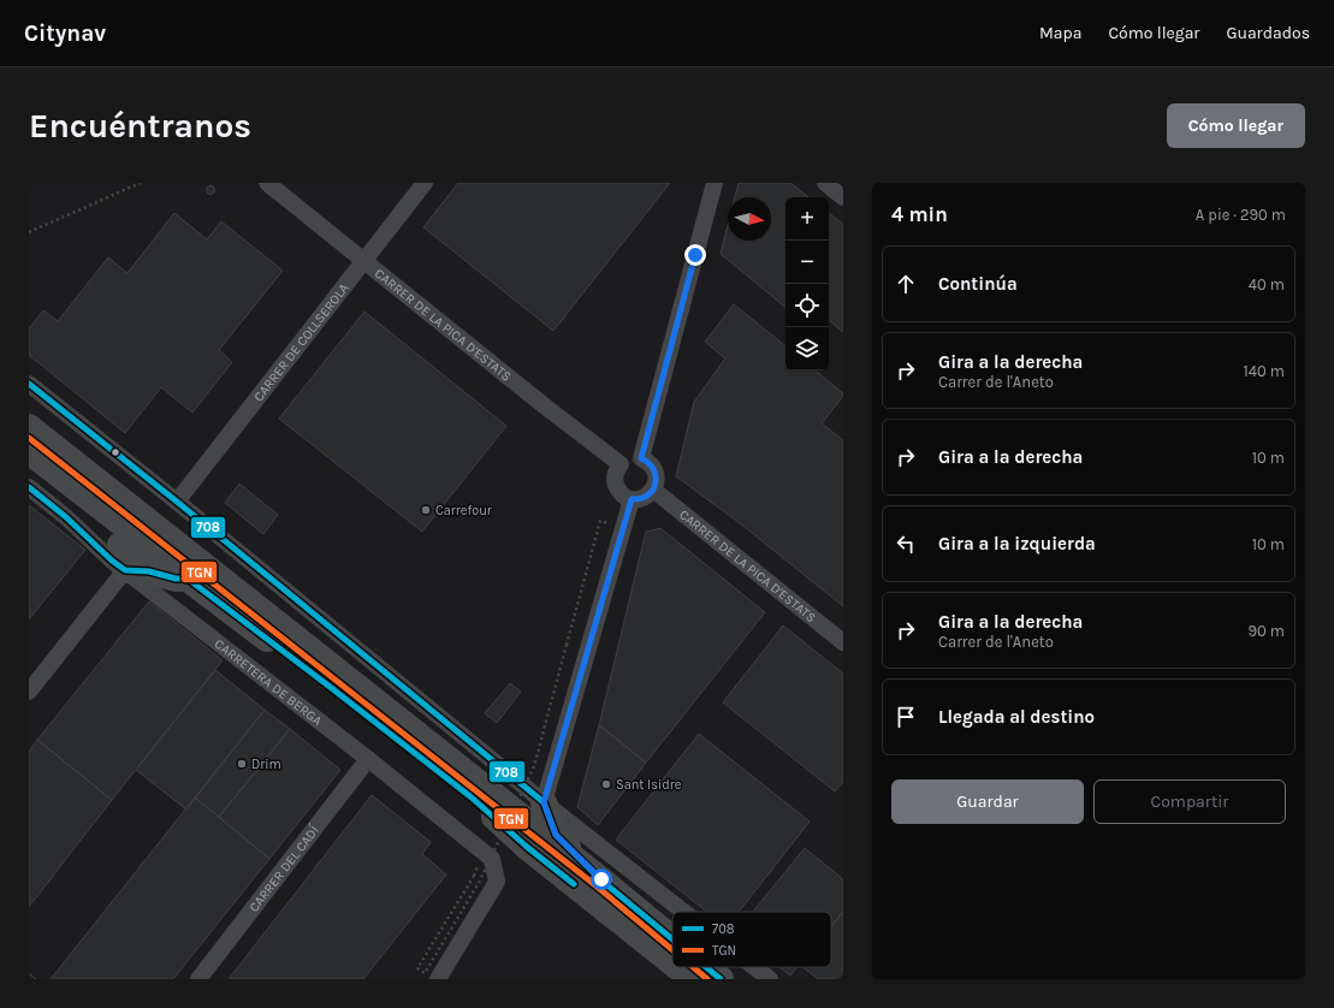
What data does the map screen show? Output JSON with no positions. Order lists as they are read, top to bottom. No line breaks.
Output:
{"streets":{"street":["CARRER DE LA PICA D'ESTATS","CARRER DE COLLSEROLA","CARRETERA DE BERGA","CARRER DEL CADÍ"]},"crossings":[["CARRER DE LA PICA D'ESTATS","CARRER DE COLLSEROLA"],["CARRETERA DE BERGA","CARRER DEL CADÍ"]],"places":["Carrefour","Drim","Sant Isidre"],"lines":["transit line 708","transit line TGN"],"legend":["708","TGN"],"north":"right","page":{"header":"Citynav","nav":["Mapa","Cómo llegar","Guardados"],"buttons":["Cómo llegar",["Guardar","Compartir"]],"title":"Encuéntranos","heading":["4 min","A pie · 290 m"],"map_buttons":["+","−"],"list":[["Continúa","40 m"],["Gira a la derecha","Carrer de l'Aneto","140 m"],["Gira a la derecha","10 m"],["Gira a la izquierda","10 m"],["Gira a la derecha","Carrer de l'Aneto","90 m"],"Llegada al destino"]}}
